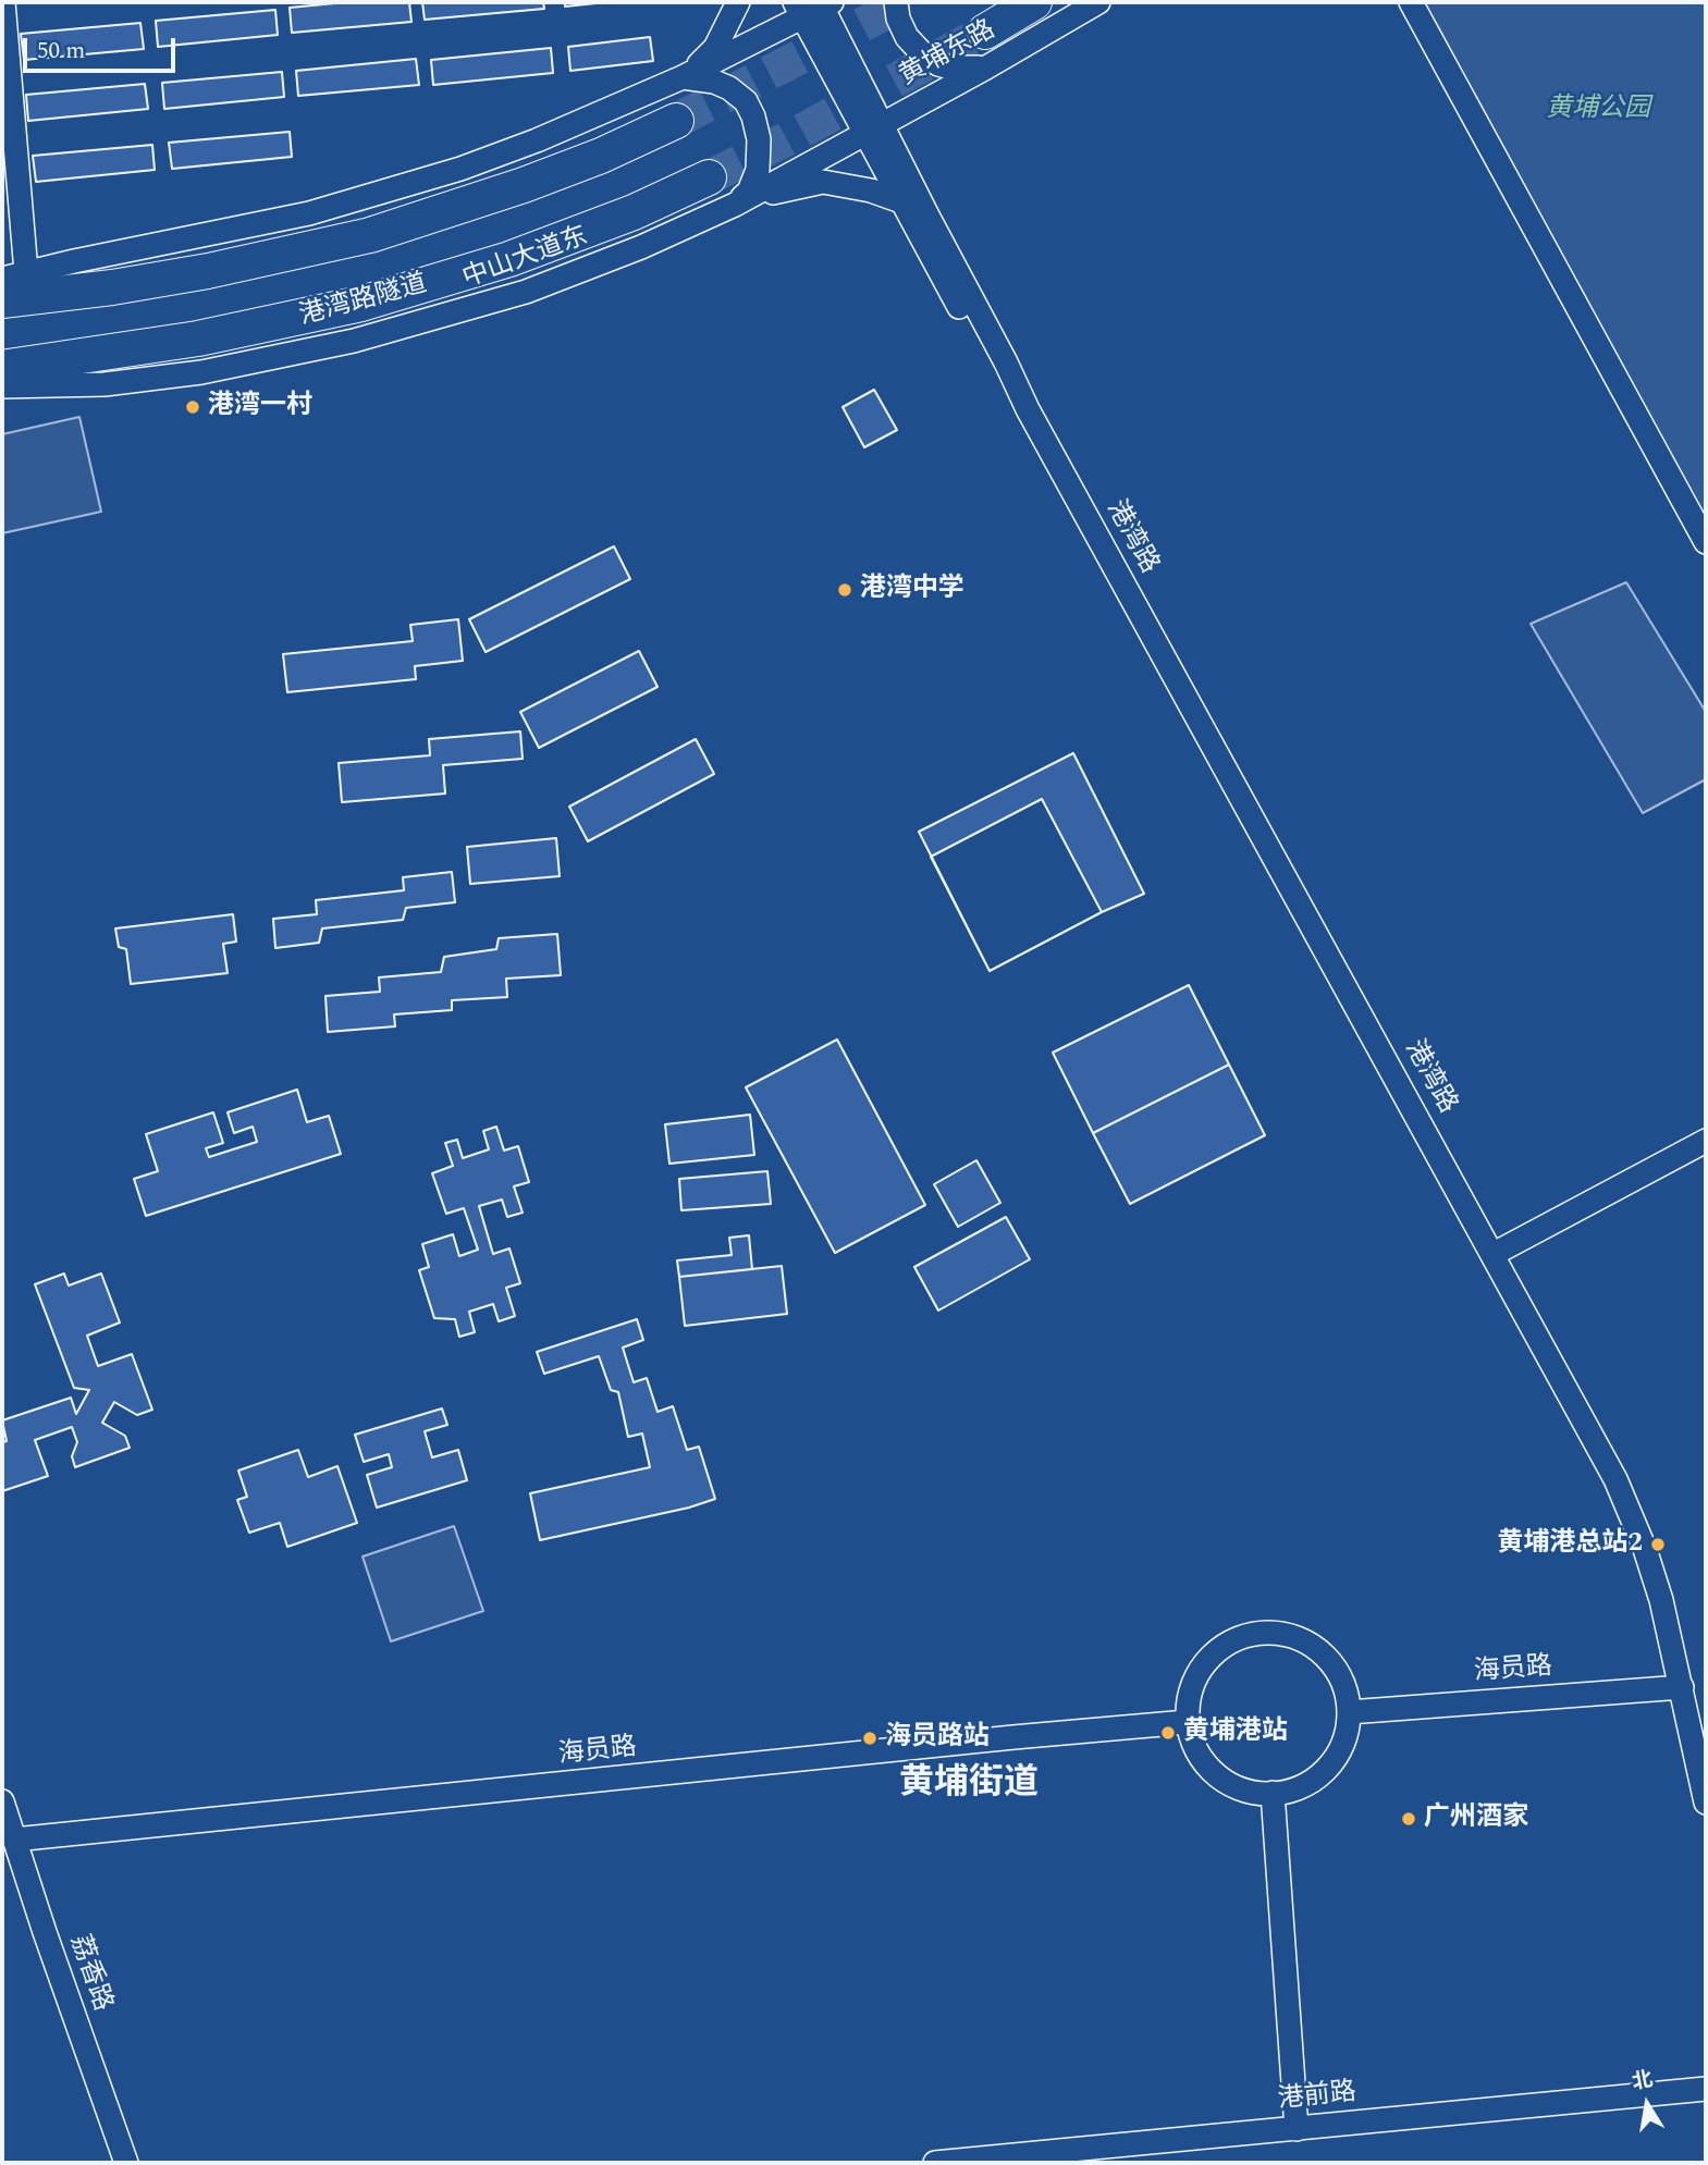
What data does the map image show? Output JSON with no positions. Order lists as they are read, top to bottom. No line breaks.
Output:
{"streets":{"highway":["港湾路隧道"],"street":["黄埔东路","中山大道东","港湾路","海员路","荔香路","港前路"]},"crossings":[["黄埔东路","中山大道东"],["黄埔东路","港湾路"],["中山大道东","港湾路"],["港湾路","海员路"],["海员路","荔香路"]],"districts":["黄埔街道"],"parks":["黄埔公园"],"places":["港湾一村","港湾中学","黄埔港总站2","黄埔港站","海员路站","广州酒家"],"scale_bar":"50 m","north":"top"}
